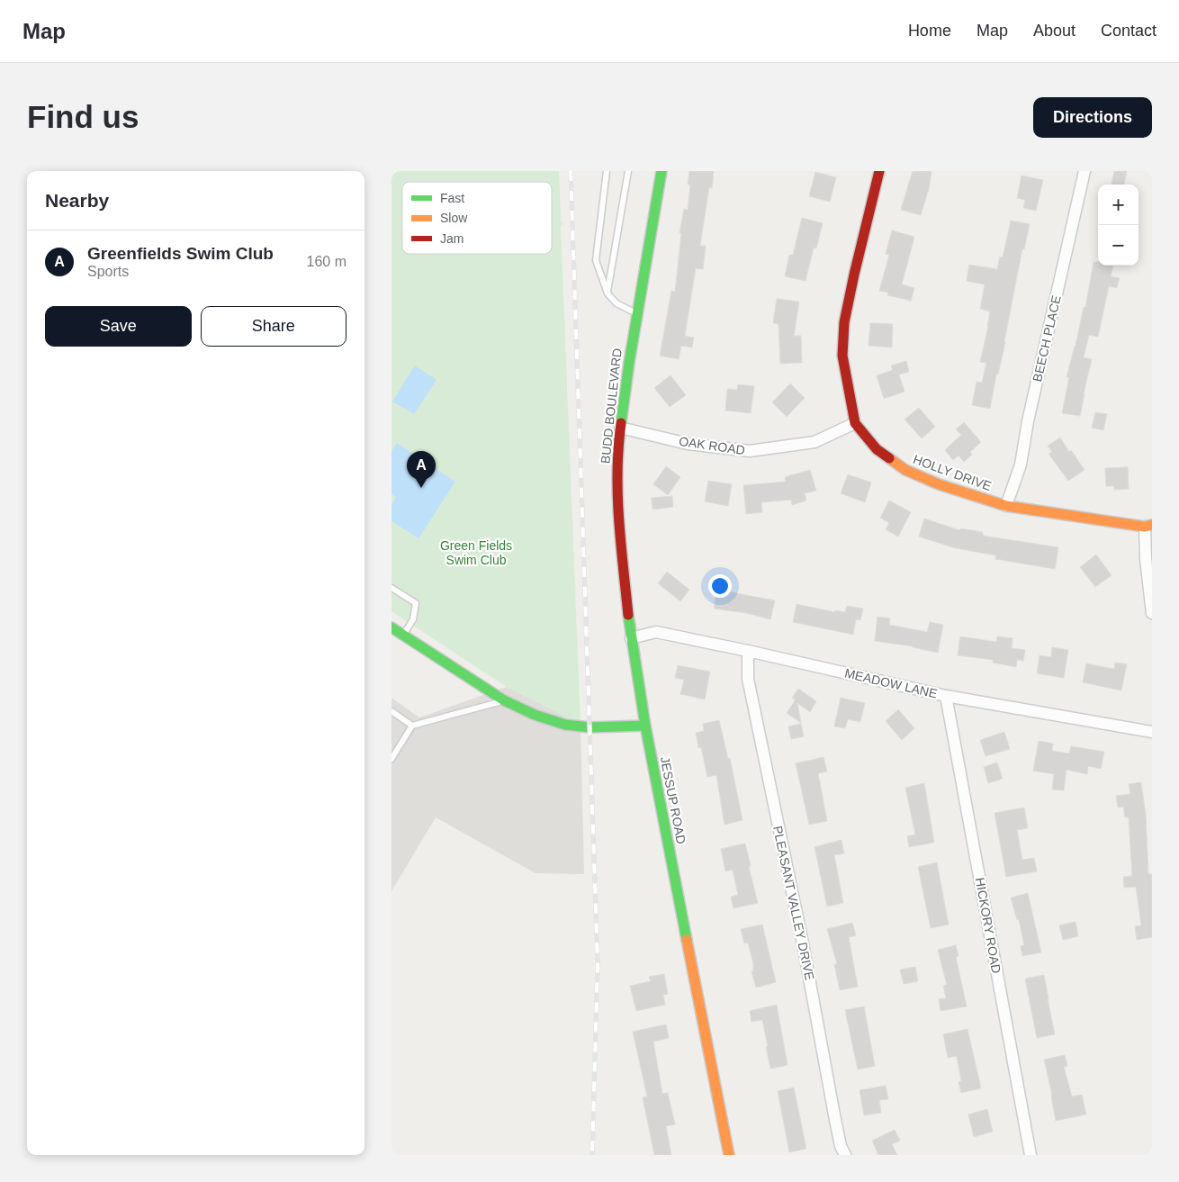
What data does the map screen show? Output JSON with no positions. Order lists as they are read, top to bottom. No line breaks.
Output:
{"streets":{"street":["BEECH PLACE","BUDD BOULEVARD","OAK ROAD","HOLLY DRIVE","MEADOW LANE","JESSUP ROAD","PLEASANT VALLEY DRIVE","HICKORY ROAD"]},"crossings":[["BEECH PLACE","HOLLY DRIVE"],["BUDD BOULEVARD","OAK ROAD"],["BUDD BOULEVARD","MEADOW LANE"],["BUDD BOULEVARD","JESSUP ROAD"],["OAK ROAD","HOLLY DRIVE"],["MEADOW LANE","PLEASANT VALLEY DRIVE"],["MEADOW LANE","HICKORY ROAD"]],"parks":["Green Fields Swim Club"],"legend":["Fast","Slow","Jam"],"page":{"header":"Map","nav":["Home","Map","About","Contact"],"buttons":["Directions",["Save","Share"]],"title":"Find us","heading":"Nearby","map_buttons":["+","−"],"list":[{"mark":"A","name":"Greenfields Swim Club","note":"Sports","value":"160 m"}],"pins":"A"}}
